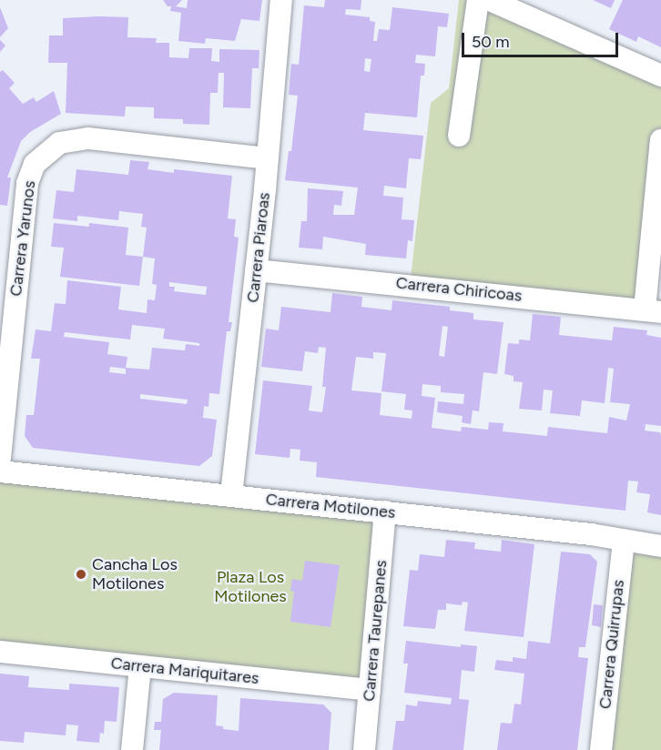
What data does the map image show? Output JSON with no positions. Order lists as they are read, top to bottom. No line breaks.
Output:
{"streets":{"street":["Carrera Yarunos","Carrera Piaroas","Carrera Chiricoas","Carrera Motilones","Carrera Taurepanes","Carrera Quirrupas","Carrera Mariquitares"]},"crossings":[["Carrera Yarunos","Carrera Piaroas"],["Carrera Piaroas","Carrera Chiricoas"],["Carrera Piaroas","Carrera Motilones"],["Carrera Motilones","Carrera Taurepanes"],["Carrera Motilones","Carrera Quirrupas"],["Carrera Taurepanes","Carrera Mariquitares"]],"parks":["Plaza Los Motilones"],"places":["Cancha Los Motilones"],"scale_bar":"50 m"}
